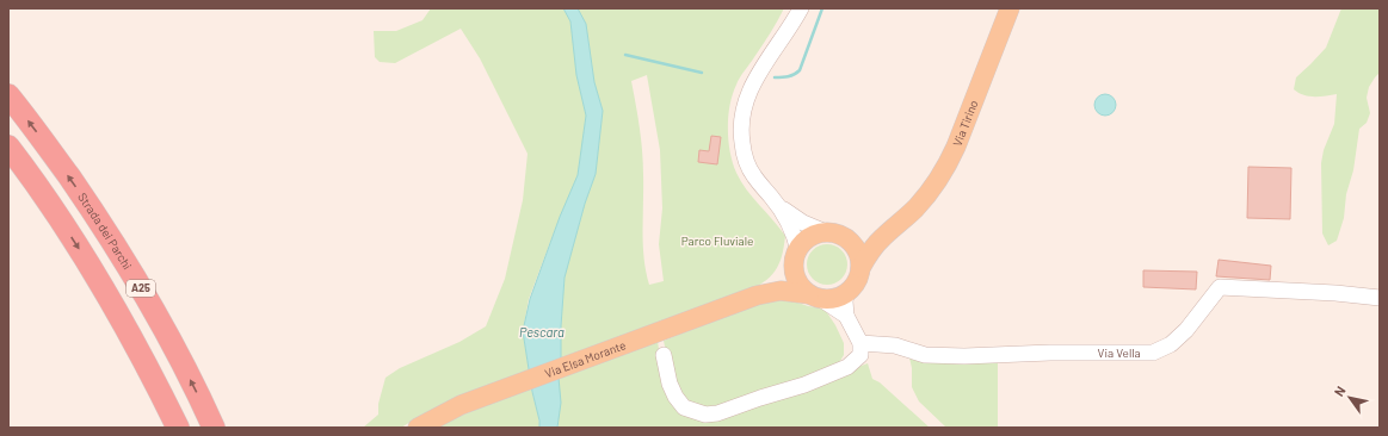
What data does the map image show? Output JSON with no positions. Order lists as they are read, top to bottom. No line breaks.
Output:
{"streets":{"highway":["Strada dei Parchi","A25"],"main road":["Via Tirino","Via Elsa Morante"],"street":["Via Vella"]},"crossings":[["Via Tirino","Via Elsa Morante"]],"water":["Pescara"],"parks":["Parco Fluviale"],"north":"top left"}
